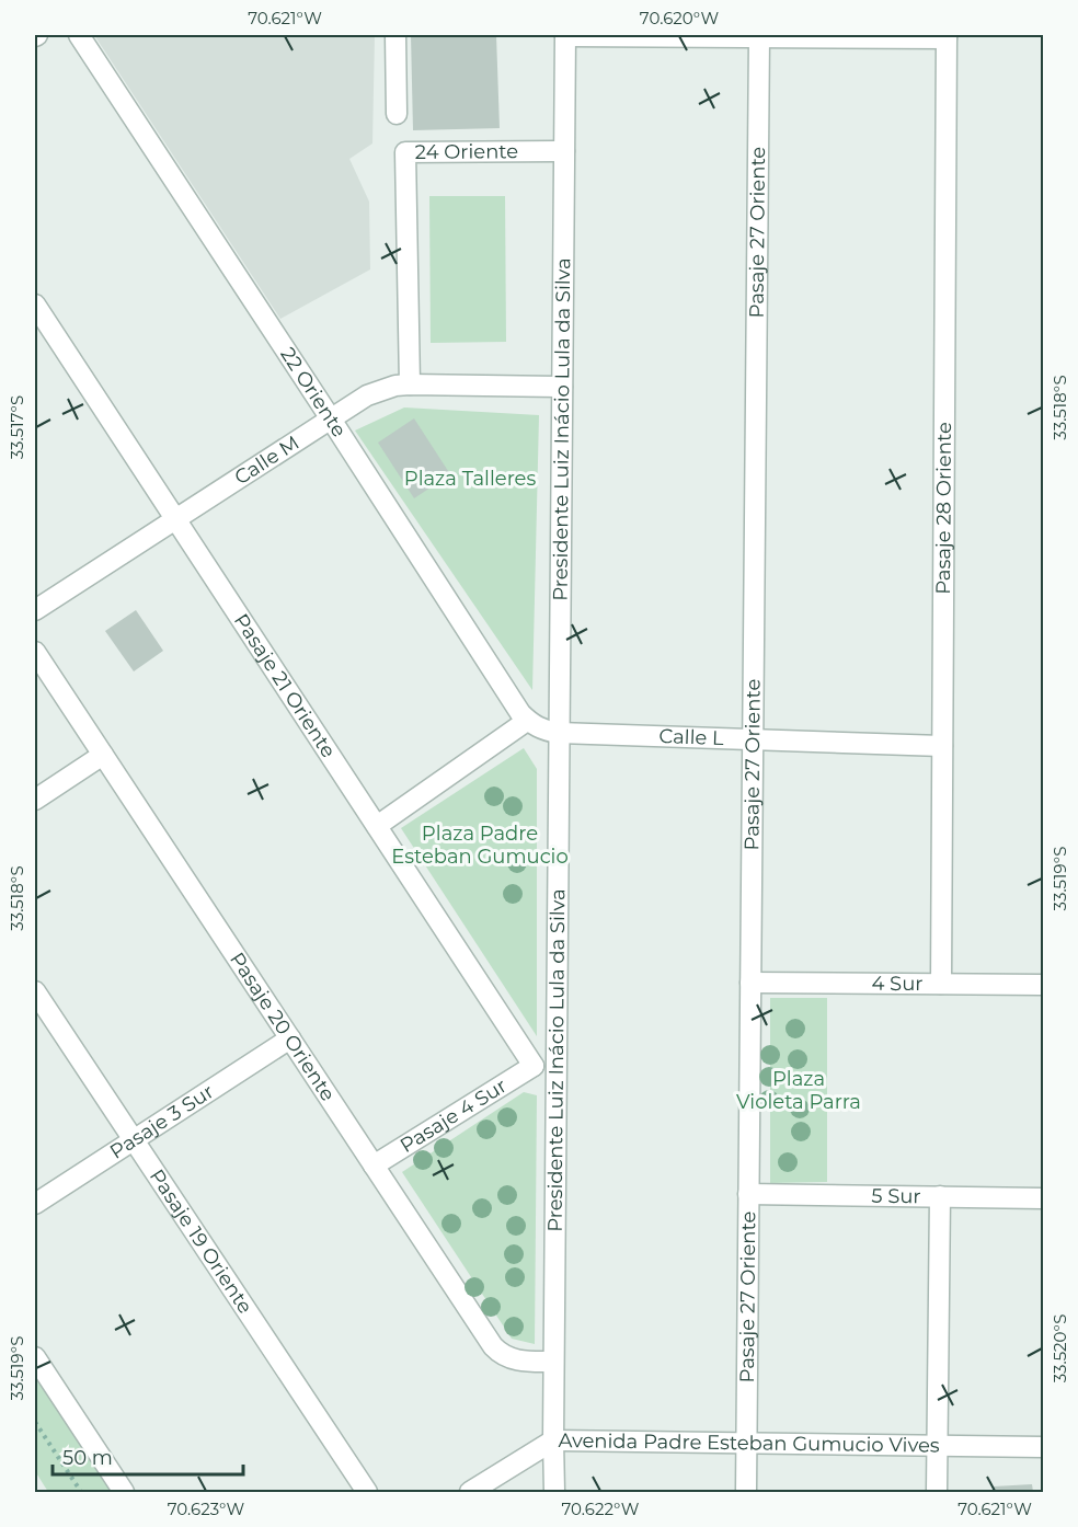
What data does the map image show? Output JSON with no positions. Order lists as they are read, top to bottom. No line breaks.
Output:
{"streets":{"street":["24 Oriente","Pasaje 27 Oriente","22 Oriente","Presidente Luiz Inácio Lula da Silva","Calle M","Pasaje 28 Oriente","Pasaje 21 Oriente","Calle L","4 Sur","Pasaje 20 Oriente","Pasaje 4 Sur","Pasaje 3 Sur","5 Sur","Pasaje 19 Oriente","Avenida Padre Esteban Gumucio Vives"]},"crossings":[["24 Oriente","Presidente Luiz Inácio Lula da Silva"],["24 Oriente","Calle M"],["Pasaje 27 Oriente","Calle L"],["Pasaje 27 Oriente","4 Sur"],["Pasaje 27 Oriente","5 Sur"],["Pasaje 27 Oriente","Avenida Padre Esteban Gumucio Vives"],["22 Oriente","Calle M"],["Presidente Luiz Inácio Lula da Silva","Calle M"],["Presidente Luiz Inácio Lula da Silva","Calle L"],["Presidente Luiz Inácio Lula da Silva","Pasaje 20 Oriente"],["Presidente Luiz Inácio Lula da Silva","Avenida Padre Esteban Gumucio Vives"],["Calle M","Pasaje 21 Oriente"],["Pasaje 28 Oriente","Calle L"],["Pasaje 28 Oriente","4 Sur"],["Pasaje 21 Oriente","Pasaje 4 Sur"],["Pasaje 20 Oriente","Pasaje 4 Sur"],["Pasaje 20 Oriente","Pasaje 3 Sur"],["Pasaje 3 Sur","Pasaje 19 Oriente"]],"parks":["Plaza Talleres","Plaza Padre Esteban Gumucio","Plaza Violeta Parra"],"scale_bar":"50 m","coordinates":["70.621°W","70.620°W","33.518°S","33.517°S","33.519°S","33.520°S","70.623°W","70.622°W"]}
